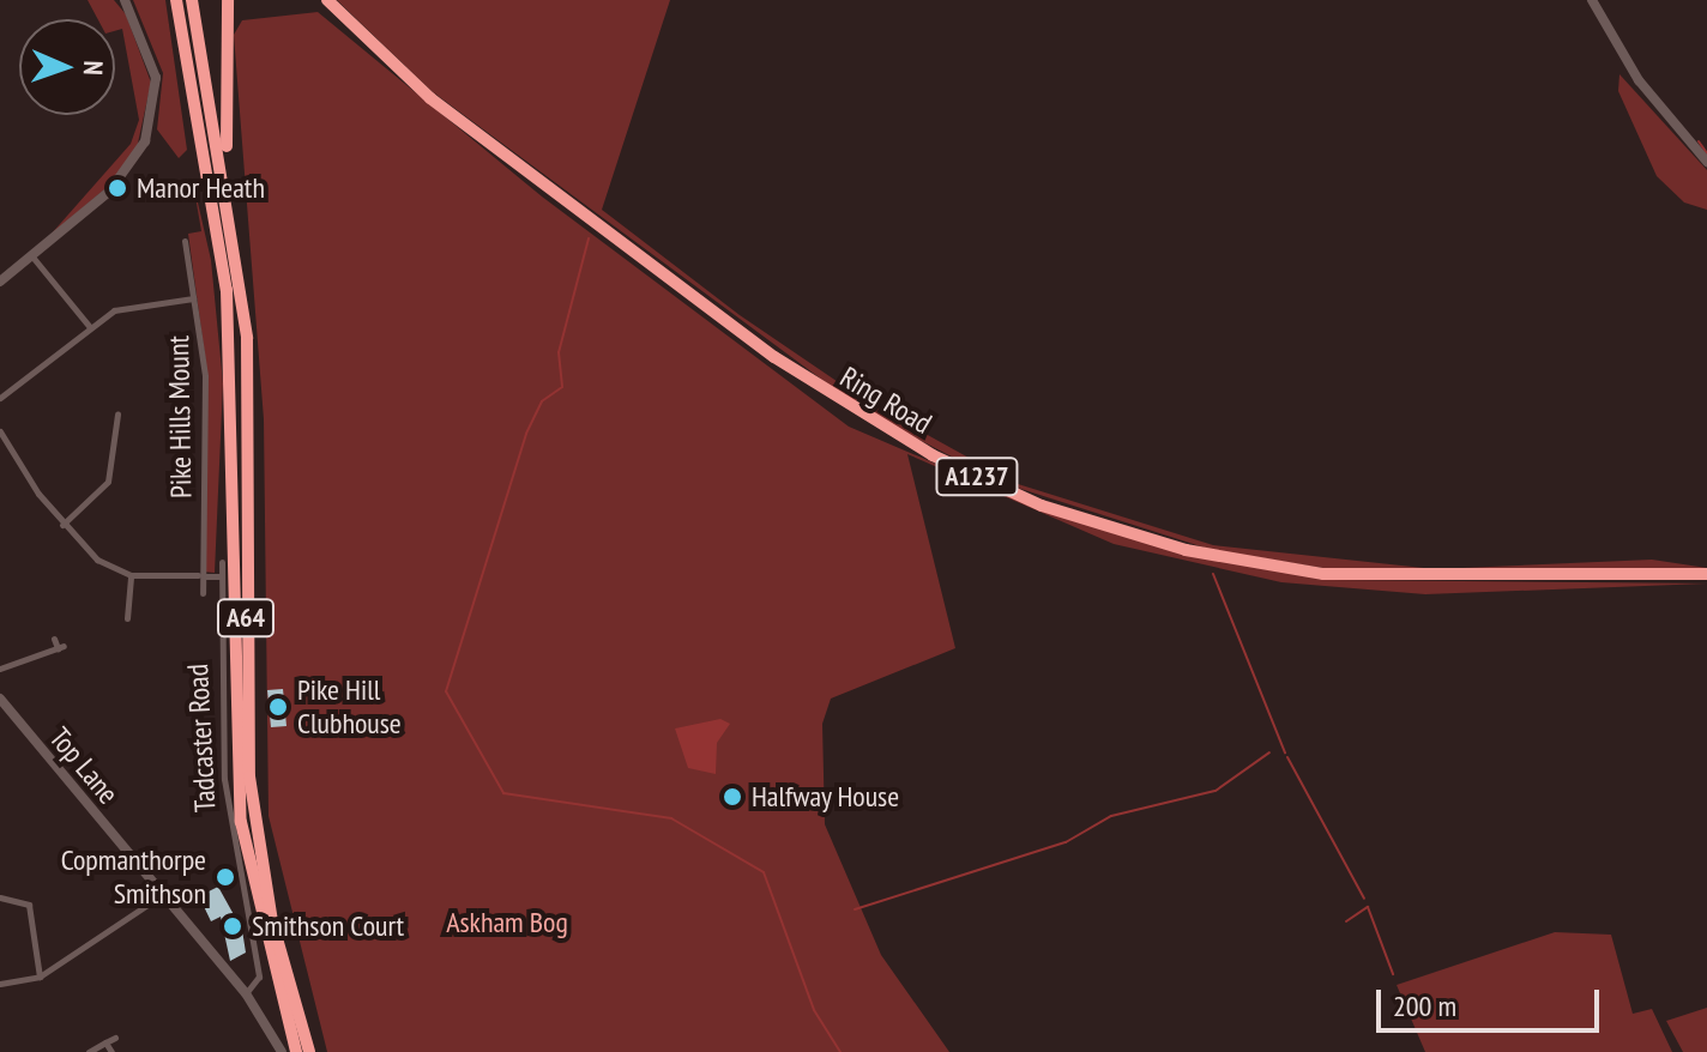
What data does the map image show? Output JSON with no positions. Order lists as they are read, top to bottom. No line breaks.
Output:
{"streets":{"highway":["Ring Road","A1237","A64"],"street":["Pike Hills Mount","Tadcaster Road","Top Lane"]},"crossings":[["Tadcaster Road","Top Lane"]],"parks":["Askham Bog"],"places":["Manor Heath","Pike Hill Clubhouse","Halfway House","Copmanthorpe Smithson","Smithson Court"],"scale_bar":"200 m","north":"right"}
